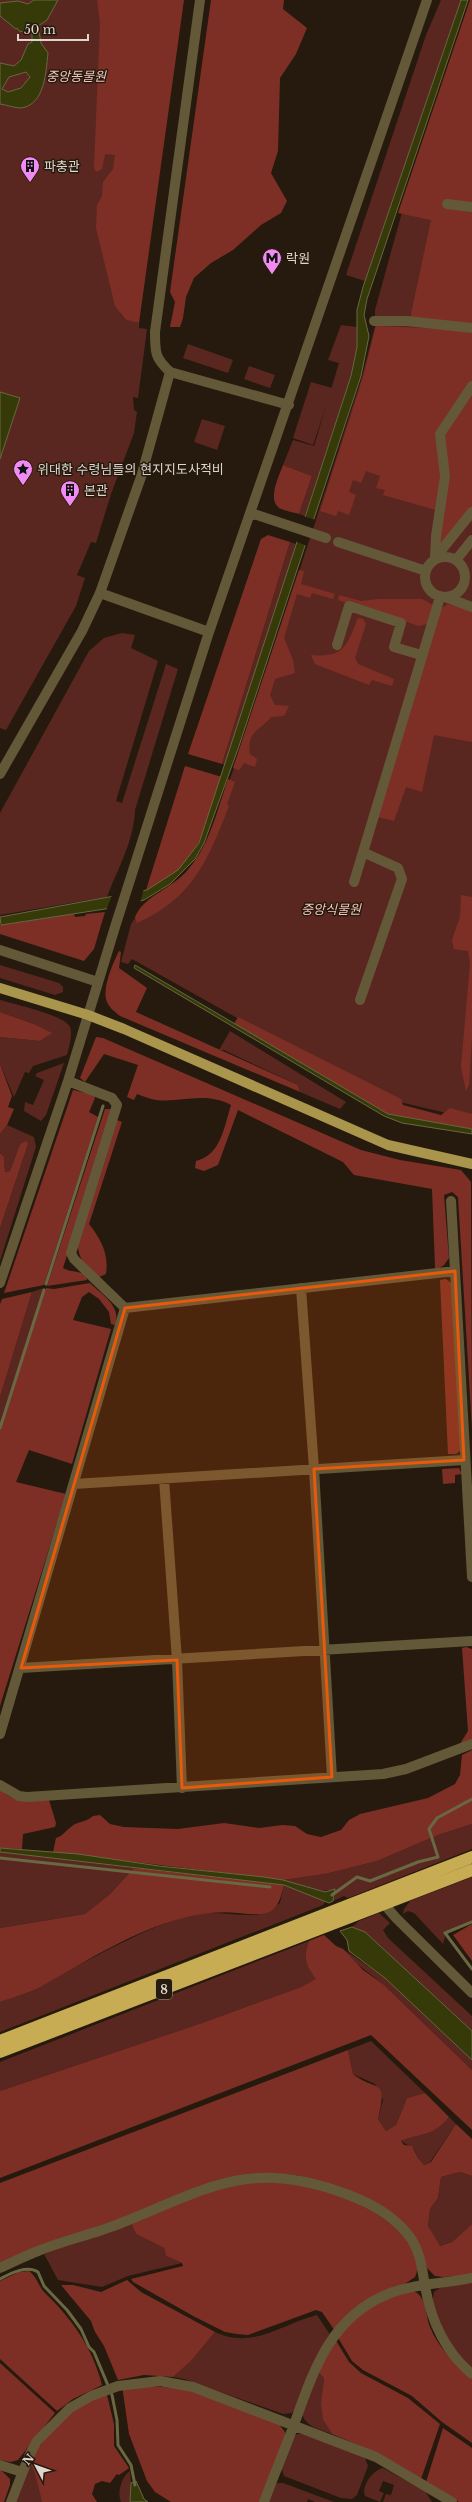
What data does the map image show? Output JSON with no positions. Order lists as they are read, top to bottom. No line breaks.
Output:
{"streets":{"highway":["8"]},"parks":["중앙동물원","중앙식물원"],"places":{"building":["파충관","본관"],"metro station":["락원"],"place":["위대한 수령님들의 현지지도사적비"]},"scale_bar":"50 m","north":"top left"}
